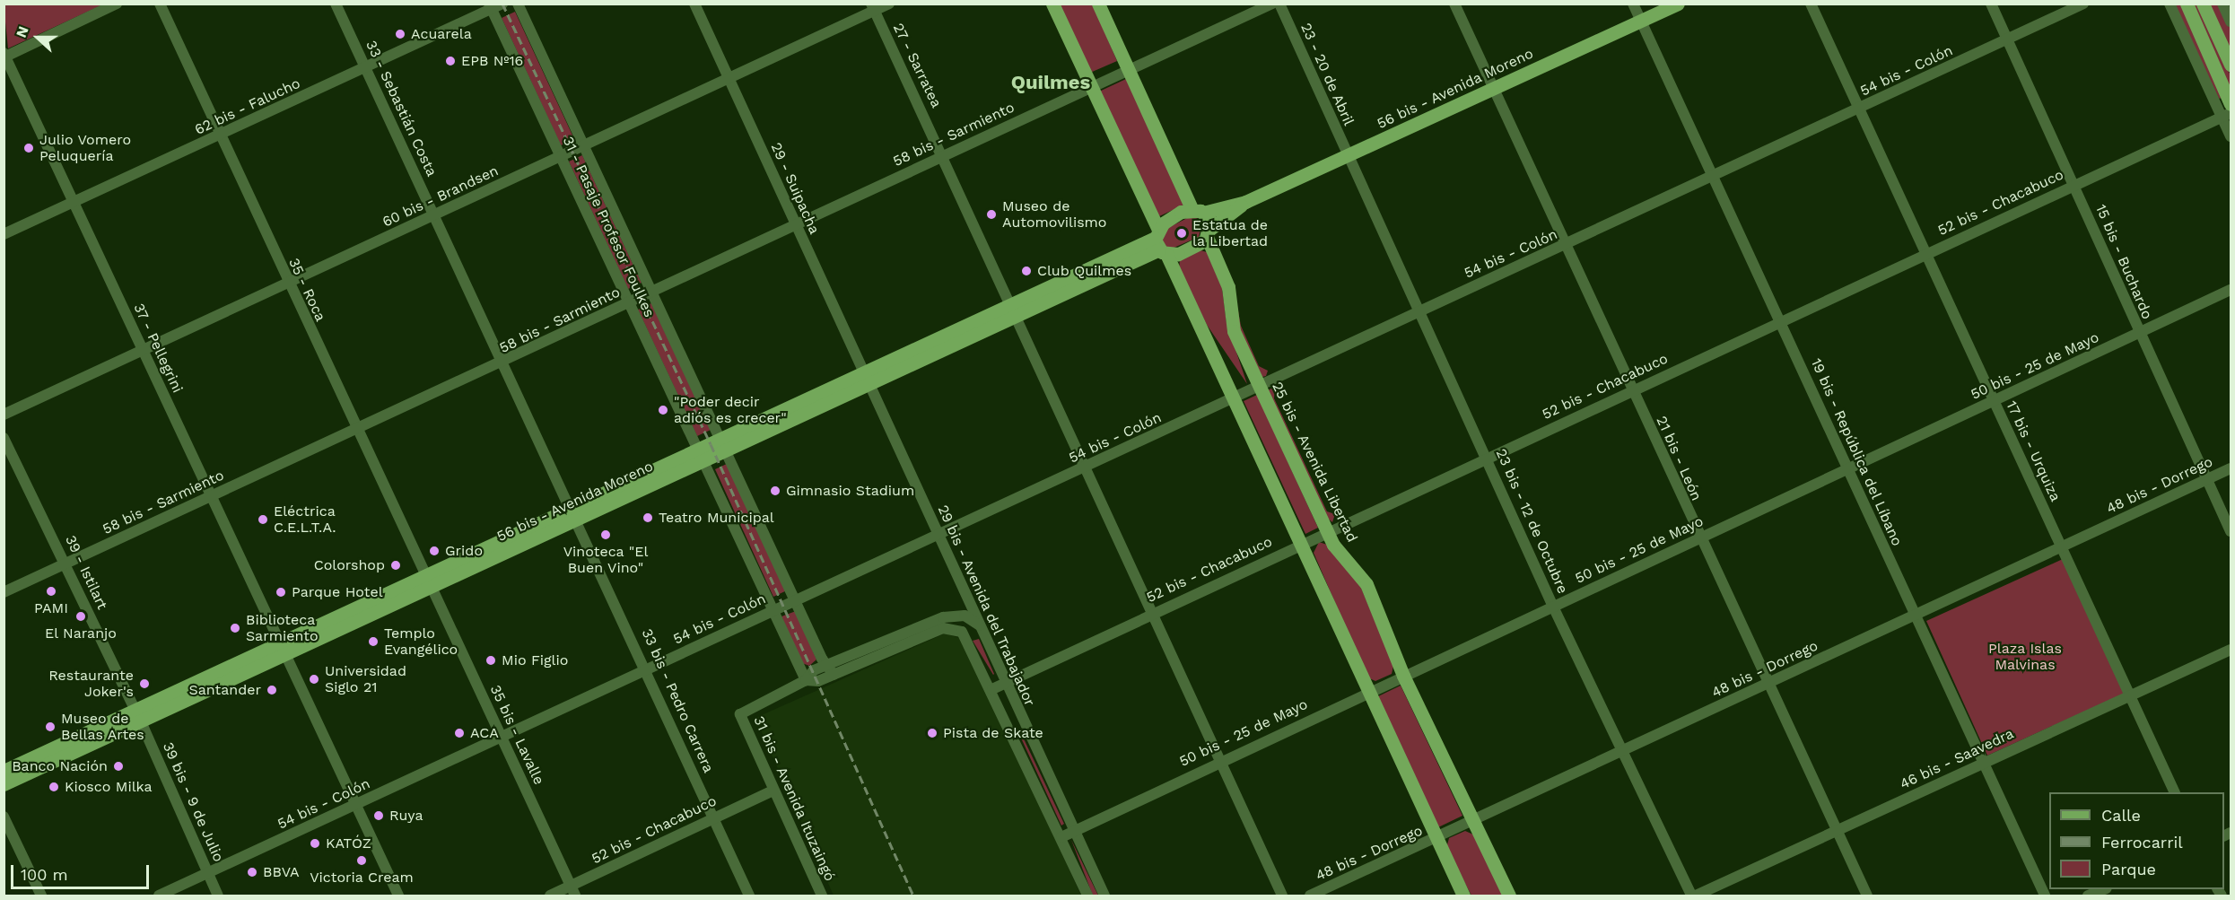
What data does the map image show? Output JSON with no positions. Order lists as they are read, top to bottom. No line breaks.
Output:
{"streets":{"main road":["56 bis - Avenida Moreno","25 bis - Avenida Libertad"],"street":["27 - Sarratea","54 bis - Colón","23 - 20 de Abril","62 bis - Falucho","33 - Sebastián Costa","58 bis - Sarmiento","29 - Suipacha","60 bis - Brandsen","52 bis - Chacabuco","31 - Pasaje Profesor Foulkes","15 bis - Buchardo","35 - Roca","37 - Pellegrini","50 bis - 25 de Mayo","17 bis - Urquiza","19 bis - República del Líbano","21 bis - León","48 bis - Dorrego","23 bis - 12 de Octubre","39 - Istilart","29 bis - Avenida del Trabajador","33 bis - Pedro Carrera","35 bis - Lavalle","46 bis - Saavedra","31 bis - Avenida Ituzaingó","39 bis - 9 de Julio"]},"crossings":[["27 - Sarratea","54 bis - Colón"],["27 - Sarratea","56 bis - Avenida Moreno"],["27 - Sarratea","58 bis - Sarmiento"],["27 - Sarratea","60 bis - Brandsen"],["27 - Sarratea","52 bis - Chacabuco"],["27 - Sarratea","50 bis - 25 de Mayo"],["54 bis - Colón","31 - Pasaje Profesor Foulkes"],["54 bis - Colón","15 bis - Buchardo"],["54 bis - Colón","37 - Pellegrini"],["54 bis - Colón","17 bis - Urquiza"],["54 bis - Colón","19 bis - República del Líbano"],["54 bis - Colón","21 bis - León"],["54 bis - Colón","25 bis - Avenida Libertad"],["54 bis - Colón","23 bis - 12 de Octubre"],["54 bis - Colón","29 bis - Avenida del Trabajador"],["54 bis - Colón","33 bis - Pedro Carrera"],["54 bis - Colón","35 bis - Lavalle"],["54 bis - Colón","39 bis - 9 de Julio"],["23 - 20 de Abril","56 bis - Avenida Moreno"],["23 - 20 de Abril","23 bis - 12 de Octubre"],["56 bis - Avenida Moreno","33 - Sebastián Costa"],["56 bis - Avenida Moreno","29 - Suipacha"],["56 bis - Avenida Moreno","31 - Pasaje Profesor Foulkes"],["56 bis - Avenida Moreno","35 - Roca"],["56 bis - Avenida Moreno","37 - Pellegrini"],["56 bis - Avenida Moreno","19 bis - República del Líbano"],["56 bis - Avenida Moreno","21 bis - León"],["56 bis - Avenida Moreno","25 bis - Avenida Libertad"],["56 bis - Avenida Moreno","23 bis - 12 de Octubre"],["56 bis - Avenida Moreno","39 - Istilart"],["56 bis - Avenida Moreno","29 bis - Avenida del Trabajador"],["56 bis - Avenida Moreno","33 bis - Pedro Carrera"],["56 bis - Avenida Moreno","35 bis - Lavalle"],["56 bis - Avenida Moreno","39 bis - 9 de Julio"],["62 bis - Falucho","33 - Sebastián Costa"],["62 bis - Falucho","31 - Pasaje Profesor Foulkes"],["62 bis - Falucho","35 - Roca"],["62 bis - Falucho","37 - Pellegrini"],["33 - Sebastián Costa","58 bis - Sarmiento"],["33 - Sebastián Costa","60 bis - Brandsen"],["33 - Sebastián Costa","33 bis - Pedro Carrera"],["58 bis - Sarmiento","29 - Suipacha"],["58 bis - Sarmiento","31 - Pasaje Profesor Foulkes"],["58 bis - Sarmiento","35 - Roca"],["58 bis - Sarmiento","37 - Pellegrini"],["58 bis - Sarmiento","25 bis - Avenida Libertad"],["58 bis - Sarmiento","39 - Istilart"],["29 - Suipacha","60 bis - Brandsen"],["29 - Suipacha","29 bis - Avenida del Trabajador"],["60 bis - Brandsen","31 - Pasaje Profesor Foulkes"],["60 bis - Brandsen","35 - Roca"],["60 bis - Brandsen","37 - Pellegrini"],["52 bis - Chacabuco","15 bis - Buchardo"],["52 bis - Chacabuco","17 bis - Urquiza"],["52 bis - Chacabuco","19 bis - República del Líbano"],["52 bis - Chacabuco","21 bis - León"],["52 bis - Chacabuco","25 bis - Avenida Libertad"],["52 bis - Chacabuco","23 bis - 12 de Octubre"],["52 bis - Chacabuco","29 bis - Avenida del Trabajador"],["52 bis - Chacabuco","33 bis - Pedro Carrera"],["52 bis - Chacabuco","35 bis - Lavalle"],["52 bis - Chacabuco","31 bis - Avenida Ituzaingó"],["31 - Pasaje Profesor Foulkes","29 bis - Avenida del Trabajador"],["31 - Pasaje Profesor Foulkes","31 bis - Avenida Ituzaingó"],["15 bis - Buchardo","50 bis - 25 de Mayo"],["15 bis - Buchardo","48 bis - Dorrego"],["35 - Roca","35 bis - Lavalle"],["50 bis - 25 de Mayo","17 bis - Urquiza"],["50 bis - 25 de Mayo","19 bis - República del Líbano"],["50 bis - 25 de Mayo","21 bis - León"],["50 bis - 25 de Mayo","25 bis - Avenida Libertad"],["50 bis - 25 de Mayo","23 bis - 12 de Octubre"],["50 bis - 25 de Mayo","29 bis - Avenida del Trabajador"],["17 bis - Urquiza","48 bis - Dorrego"],["17 bis - Urquiza","46 bis - Saavedra"],["19 bis - República del Líbano","48 bis - Dorrego"],["19 bis - República del Líbano","46 bis - Saavedra"],["21 bis - León","48 bis - Dorrego"],["21 bis - León","46 bis - Saavedra"],["25 bis - Avenida Libertad","48 bis - Dorrego"],["48 bis - Dorrego","23 bis - 12 de Octubre"],["23 bis - 12 de Octubre","46 bis - Saavedra"],["39 - Istilart","39 bis - 9 de Julio"]],"districts":["Quilmes"],"parks":["Plaza Islas Malvinas"],"places":["Acuarela","EPB Nº16","Julio Vomero Peluquería","Museo de Automovilismo","Estatua de la Libertad","Club Quilmes","\"Poder decir adiós es crecer\"","Gimnasio Stadium","Teatro Municipal","Eléctrica C.E.L.T.A.","Vinoteca \"El Buen Vino\"","Grido","Colorshop","PAMI","Parque Hotel","El Naranjo","Biblioteca Sarmiento","Templo Evangélico","Mio Figlio","Universidad Siglo 21","Restaurante Joker's","Santander","Museo de Bellas Artes","ACA","Pista de Skate","Banco Nación","Kiosco Milka","Ruya","KATÓZ","Victoria Cream","BBVA"],"legend":["Calle","Ferrocarril","Parque"],"scale_bar":"100 m","north":"left"}
